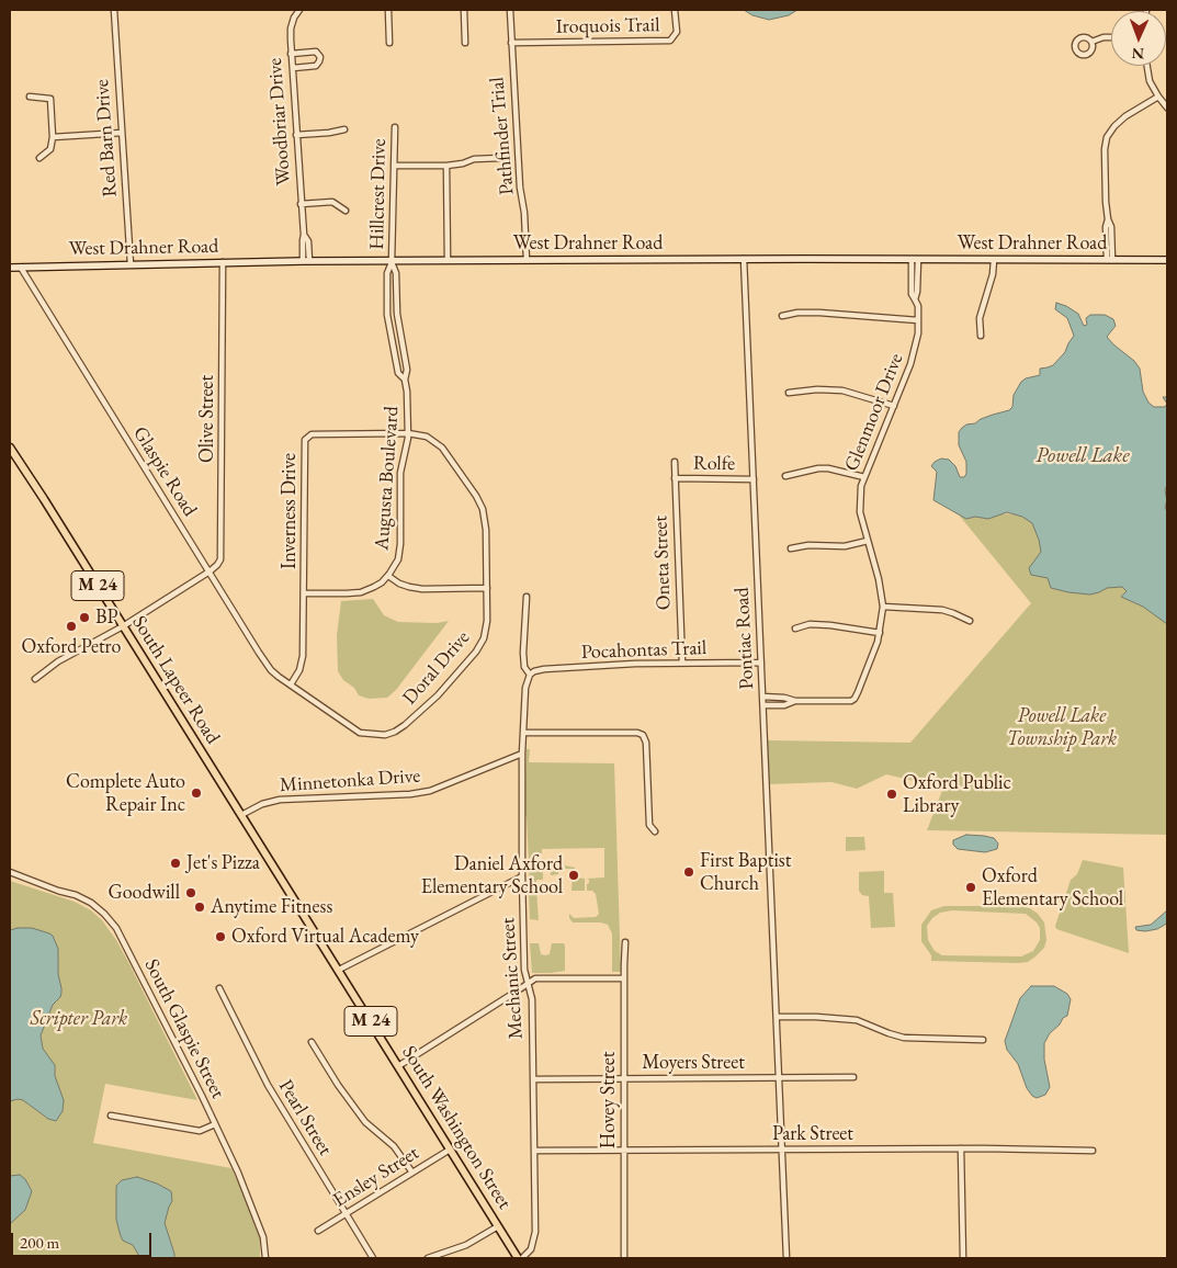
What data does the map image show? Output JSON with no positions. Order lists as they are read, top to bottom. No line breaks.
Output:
{"streets":{"main road":["M 24","South Lapeer Road","South Washington Street"],"street":["Iroquois Trail","Woodbriar Drive","Pathfinder Trial","Red Barn Drive","Hillcrest Drive","West Drahner Road","Glenmoor Drive","Olive Street","Rolfe","Glaspie Road","Augusta Boulevard","Inverness Drive","Oneta Street","Pontiac Road","Pocahontas Trail","Doral Drive","Minnetonka Drive","Mechanic Street","South Glaspie Street","Moyers Street","Hovey Street","Pearl Street","Park Street","Ensley Street"]},"crossings":[["Iroquois Trail","Pathfinder Trial"],["Woodbriar Drive","West Drahner Road"],["Pathfinder Trial","West Drahner Road"],["Red Barn Drive","West Drahner Road"],["Hillcrest Drive","West Drahner Road"],["Hillcrest Drive","Augusta Boulevard"],["West Drahner Road","Glenmoor Drive"],["West Drahner Road","Olive Street"],["West Drahner Road","Glaspie Road"],["West Drahner Road","Augusta Boulevard"],["West Drahner Road","Pontiac Road"],["Glenmoor Drive","Pontiac Road"],["Olive Street","Glaspie Road"],["Rolfe","Oneta Street"],["Rolfe","Pontiac Road"],["Glaspie Road","Inverness Drive"],["Glaspie Road","Doral Drive"],["Augusta Boulevard","Inverness Drive"],["Augusta Boulevard","Doral Drive"],["Inverness Drive","Doral Drive"],["Oneta Street","Pocahontas Trail"],["Pontiac Road","Pocahontas Trail"],["Pontiac Road","Moyers Street"],["Pontiac Road","Park Street"],["Pocahontas Trail","Mechanic Street"],["South Lapeer Road","Minnetonka Drive"],["South Lapeer Road","South Washington Street"],["Minnetonka Drive","Mechanic Street"],["Minnetonka Drive","South Washington Street"],["Mechanic Street","Moyers Street"],["Mechanic Street","Park Street"],["Moyers Street","Hovey Street"],["Hovey Street","Park Street"],["Pearl Street","Ensley Street"],["South Washington Street","Ensley Street"]],"water":["Powell Lake"],"parks":["Powell Lake Township Park","Scripter Park"],"places":["BP","Oxford Petro","Complete Auto Repair Inc","Oxford Public Library","Jet's Pizza","First Baptist Church","Daniel Axford Elementary School","Oxford Elementary School","Goodwill","Anytime Fitness","Oxford Virtual Academy"],"scale_bar":"200 m","north":"bottom"}
